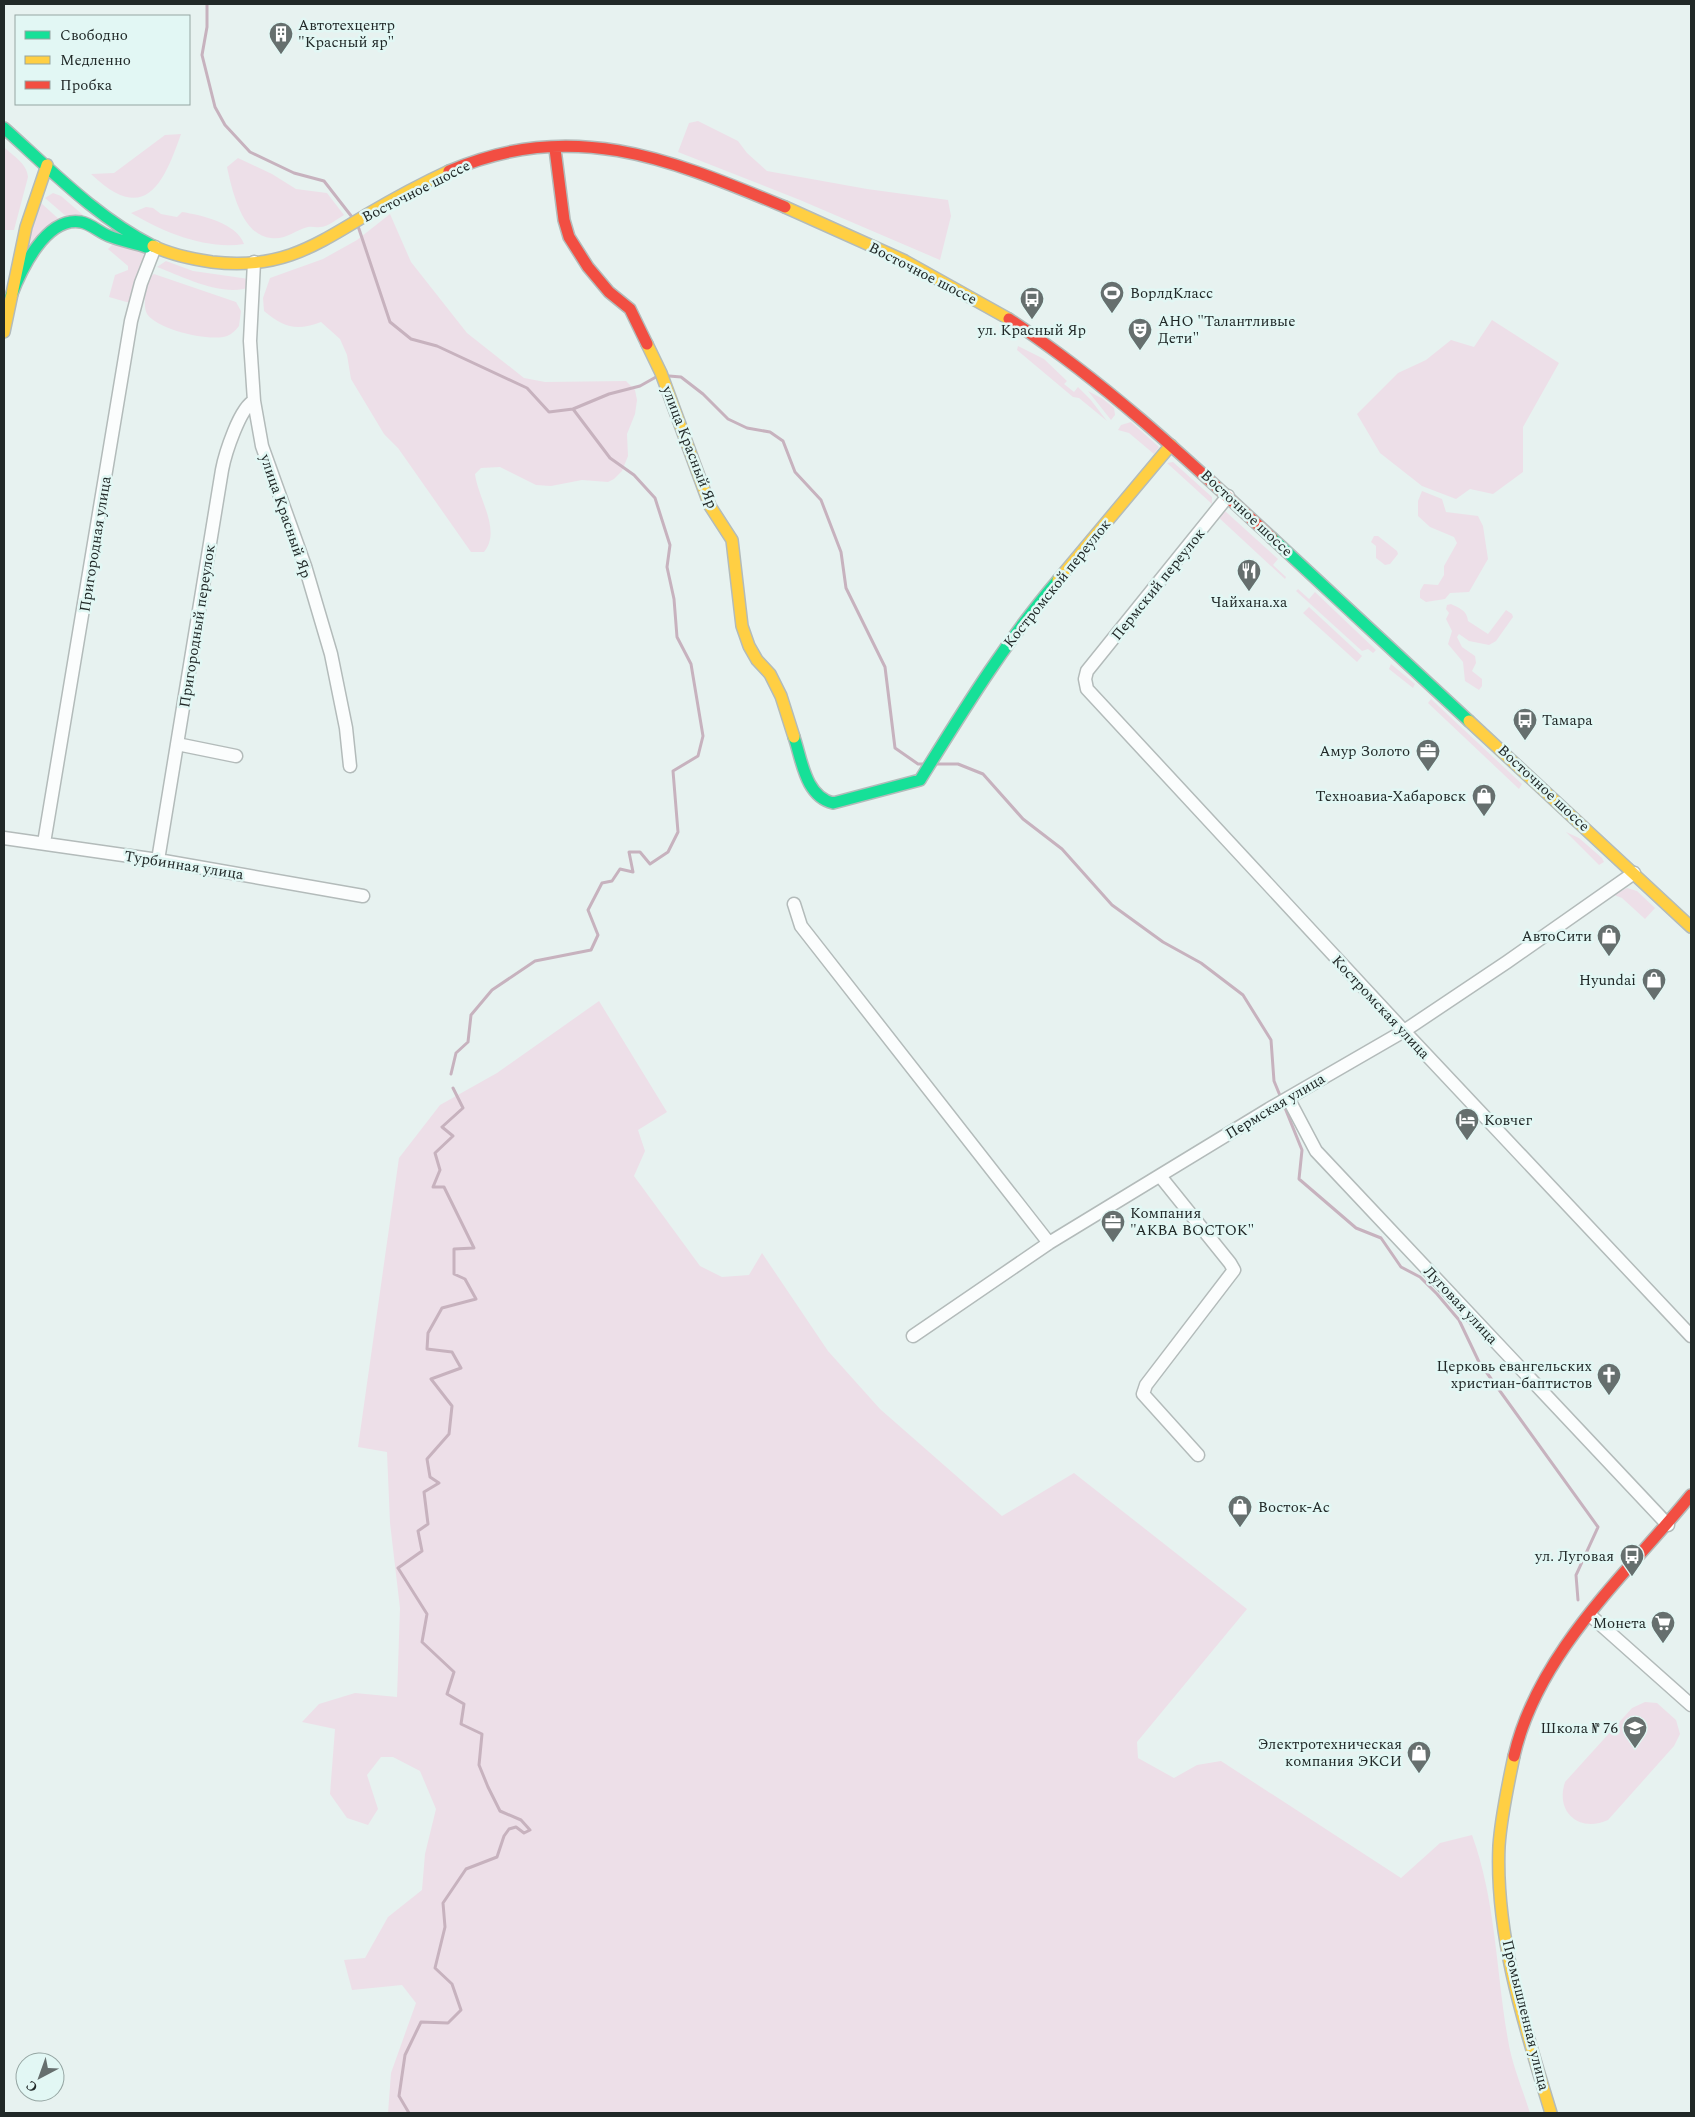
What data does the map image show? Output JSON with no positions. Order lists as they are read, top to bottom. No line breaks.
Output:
{"streets":{"street":["Восточное шоссе","улица Красный Яр","Пригородная улица","Костромской переулок","Пермский переулок","Пригородный переулок","Турбинная улица","Костромская улица","Пермская улица","Луговая улица","Промышленная улица"]},"crossings":[["Восточное шоссе","улица Красный Яр"],["Восточное шоссе","Пригородная улица"],["Восточное шоссе","Костромской переулок"],["Восточное шоссе","Пермский переулок"],["Восточное шоссе","Пермская улица"],["улица Красный Яр","Костромской переулок"],["улица Красный Яр","Пригородный переулок"],["Пригородная улица","Турбинная улица"],["Пермский переулок","Костромская улица"],["Пригородный переулок","Турбинная улица"],["Костромская улица","Пермская улица"],["Пермская улица","Луговая улица"],["Луговая улица","Промышленная улица"]],"places":{"building":["Автотехцентр \"Красный яр\""],"sports":["ВорлдКласс"],"bus stop":["ул. Красный Яр","Тамара","ул. Луговая"],"theatre":["АНО \"Талантливые Дети\""],"restaurant":["Чайхана.ха"],"office":["Амур Золото","Компания \"АКВА ВОСТОК\""],"shop":["Техноавиа-Хабаровск","АвтоСити","Hyundai","Восток-Ас","Электротехническая компания ЭКСИ"],"hotel":["Ковчег"],"church":["Церковь евангельских христиан-баптистов"],"supermarket":["Монета"],"school or university":["Школа № 76"]},"legend":["Свободно","Медленно","Пробка"],"north":"bottom left"}
